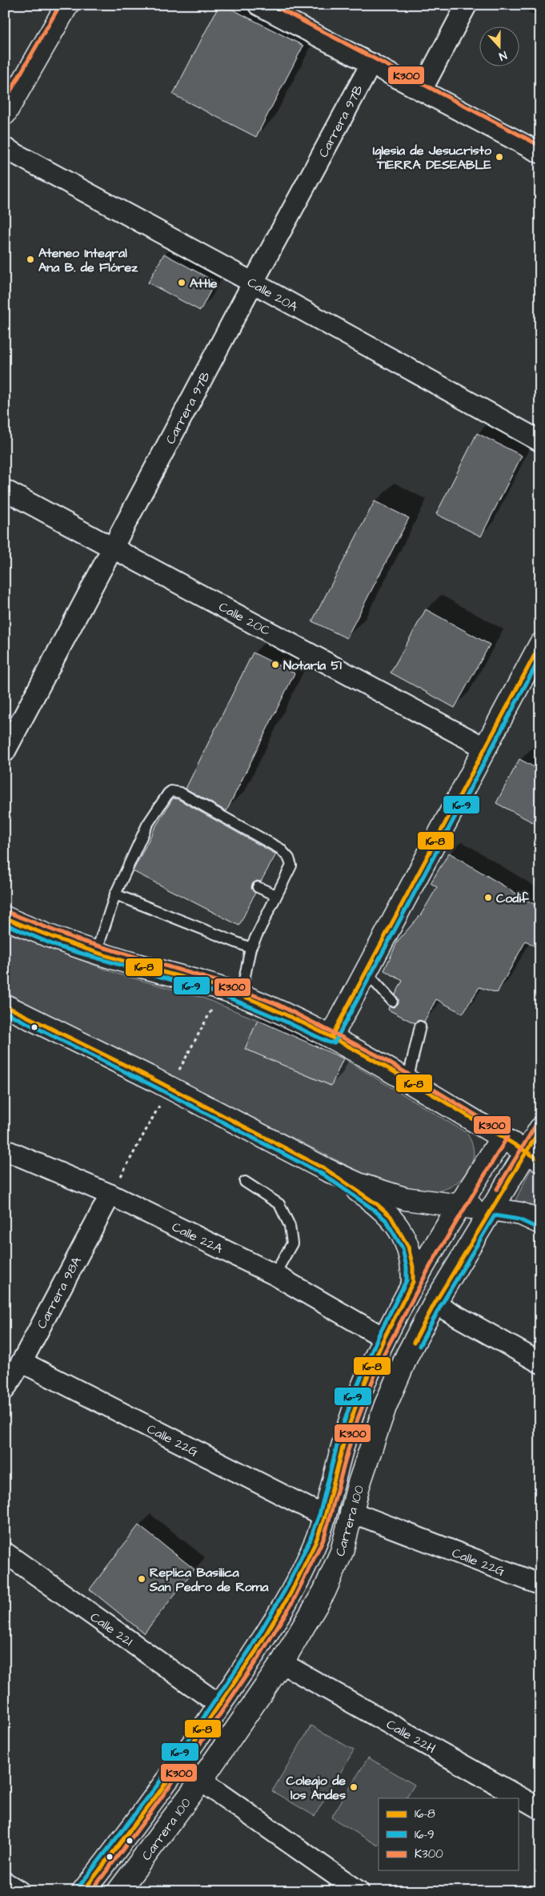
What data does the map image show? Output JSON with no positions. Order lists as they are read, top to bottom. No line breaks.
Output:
{"streets":{"main road":["Carrera 100"],"street":["Carrera 97B","Calle 20A","Calle 20C","Calle 22A","Carrera 98A","Calle 22G","Calle 22I","Calle 22H"]},"crossings":[["Carrera 97B","Calle 20A"],["Carrera 97B","Calle 20C"],["Calle 22A","Carrera 98A"],["Calle 22A","Carrera 100"],["Carrera 98A","Calle 22G"],["Calle 22G","Carrera 100"],["Carrera 100","Calle 22I"],["Carrera 100","Calle 22H"]],"places":["Iglesia de Jesucristo TIERRA DESEABLE","Ateneo Integral Ana B. de Flórez","Attle","Notaría 51","Codif","Replica Basilica San Pedro de Roma","Colegio de los Andes"],"lines":["transit line K300","transit line 16-8","transit line 16-9"],"legend":["16-8","16-9","K300"],"north":"bottom"}
